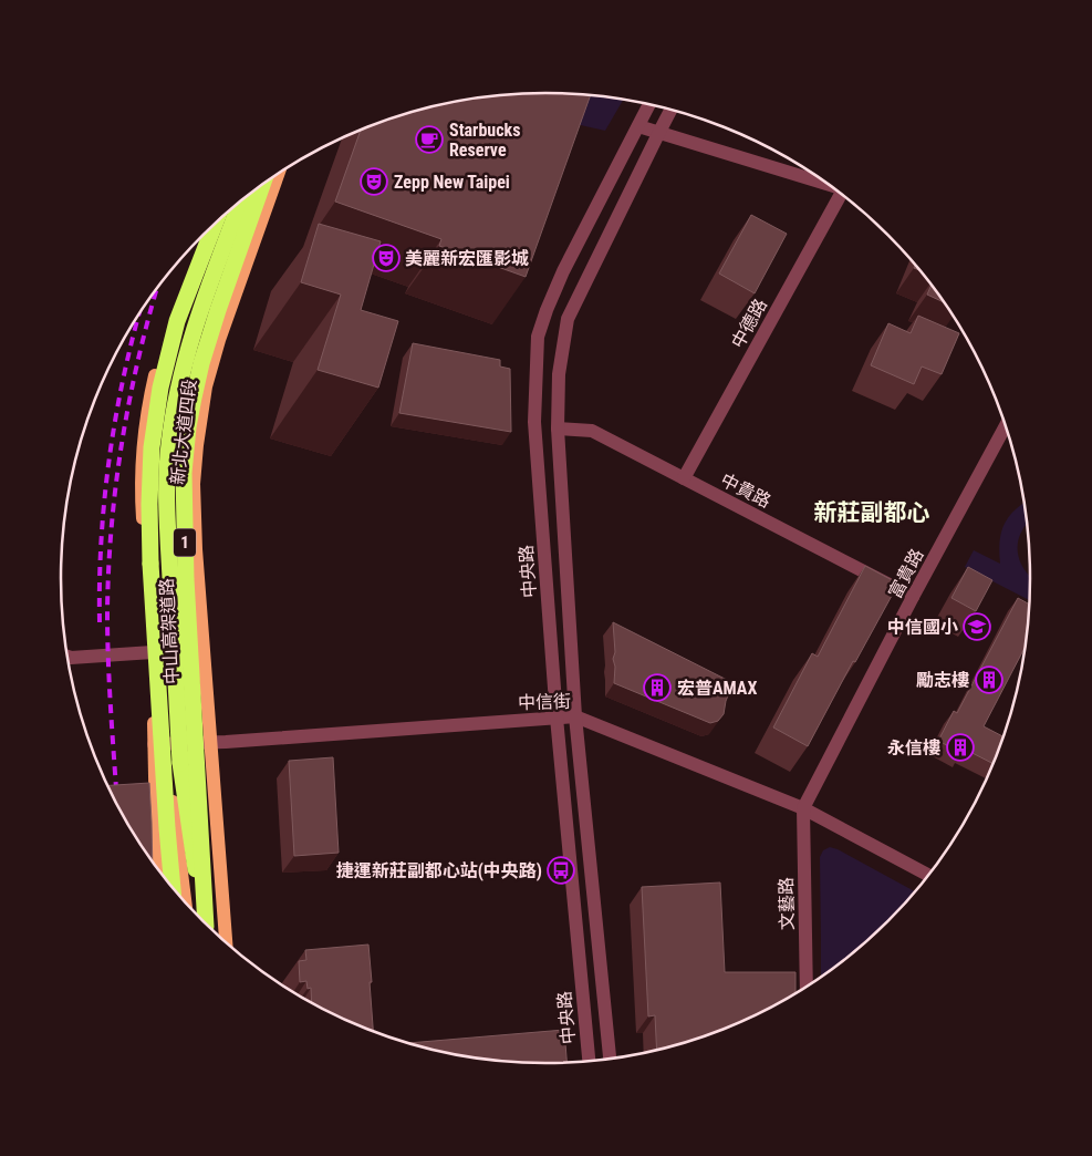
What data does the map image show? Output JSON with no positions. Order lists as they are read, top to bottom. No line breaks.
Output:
{"streets":{"highway":["1","中山高架道路"],"main road":["新北大道四段"],"street":["中德路","中貴路","中央路","富貴路","中信街","文藝路"]},"crossings":[["中德路","中貴路"],["新北大道四段","中信街"],["中貴路","富貴路"],["中央路","中信街"],["富貴路","中信街"],["富貴路","文藝路"],["中信街","文藝路"]],"districts":["新莊副都心"],"places":{"cafe":["Starbucks Reserve"],"theatre":["Zepp New Taipei","美麗新宏匯影城"],"school or university":["中信國小"],"building":["勵志樓","宏普AMAX","永信樓"],"bus stop":["捷運新莊副都心站(中央路)"]}}
